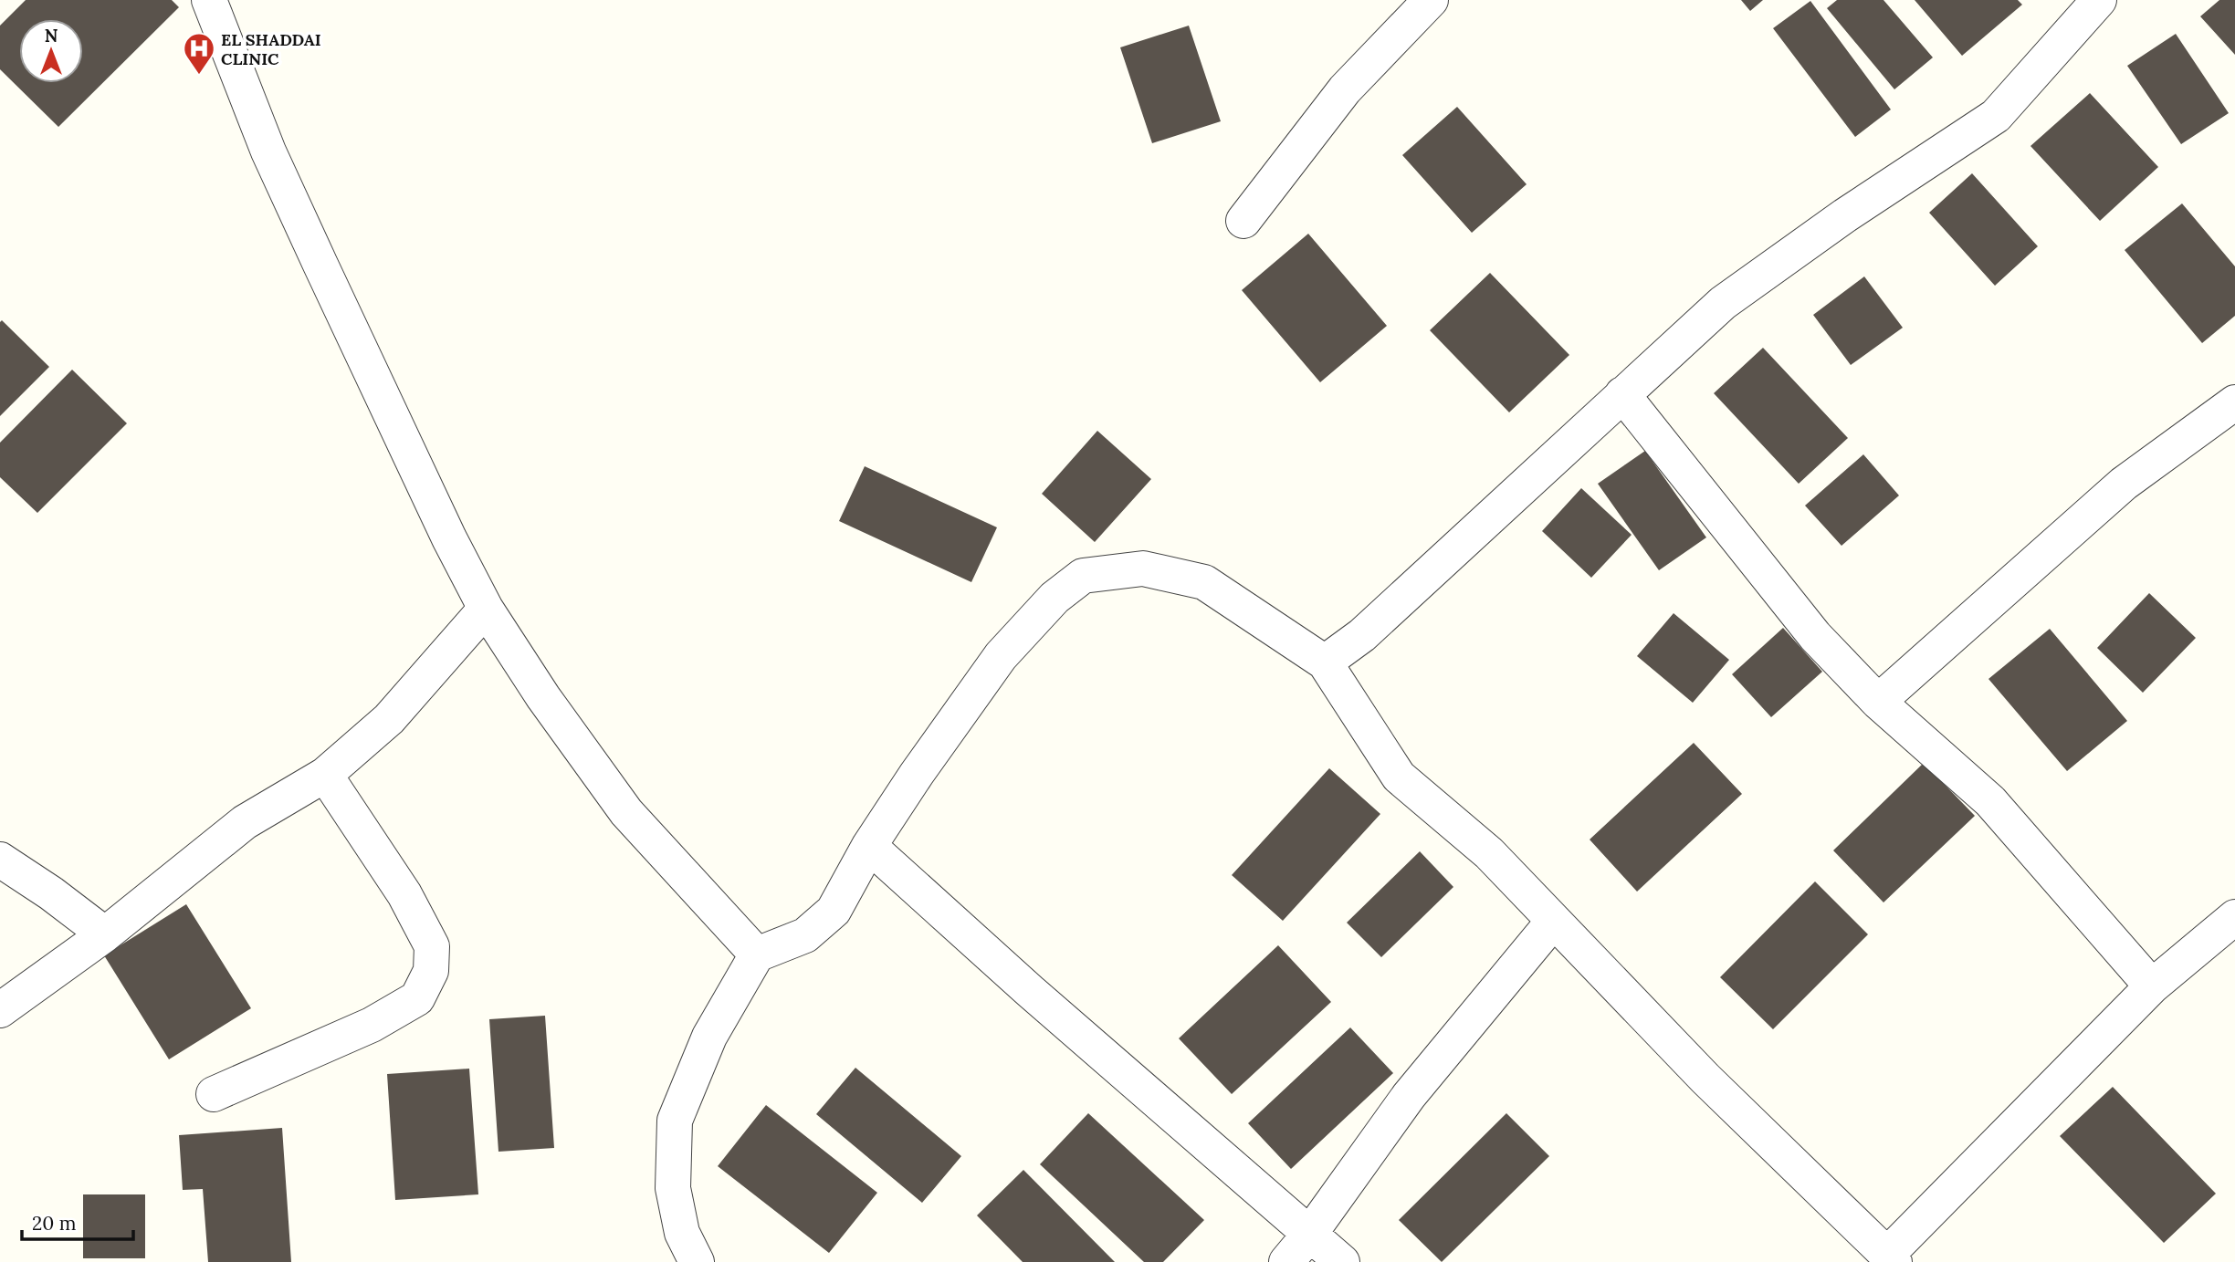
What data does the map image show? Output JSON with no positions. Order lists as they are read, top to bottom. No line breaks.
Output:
{"places":{"hospital":["EL SHADDAI CLINIC"]},"scale_bar":"20 m","north":"top"}
